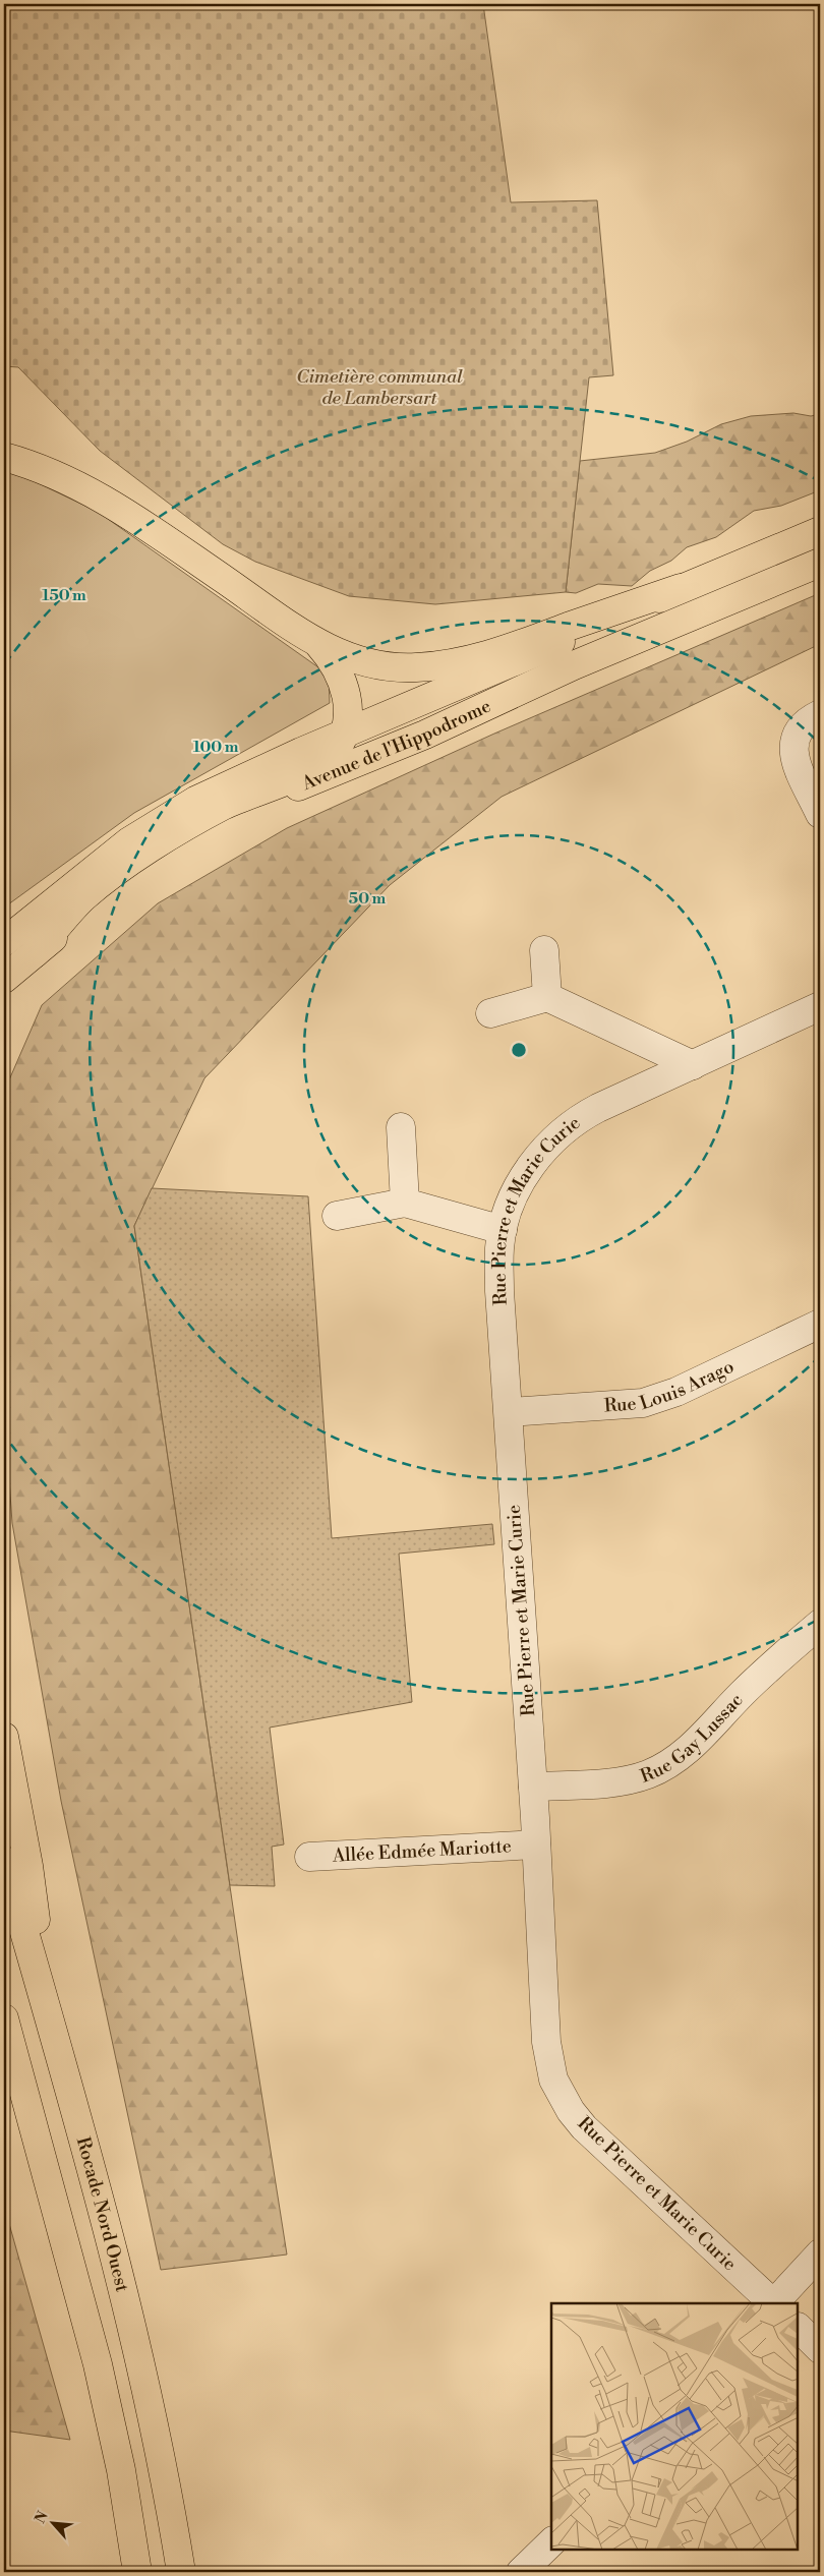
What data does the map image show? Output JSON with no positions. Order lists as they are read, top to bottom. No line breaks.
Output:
{"streets":{"main road":["Avenue de l'Hippodrome","Rocade Nord Ouest"],"street":["Rue Pierre et Marie Curie","Rue Louis Arago","Rue Gay Lussac","Allée Edmée Mariotte"]},"crossings":[["Rue Pierre et Marie Curie","Rue Louis Arago"],["Rue Pierre et Marie Curie","Rue Gay Lussac"],["Rue Pierre et Marie Curie","Allée Edmée Mariotte"]],"parks":["Cimetière communal de Lambersart"],"north":"top left","rings":["150 m","100 m","50 m"]}
